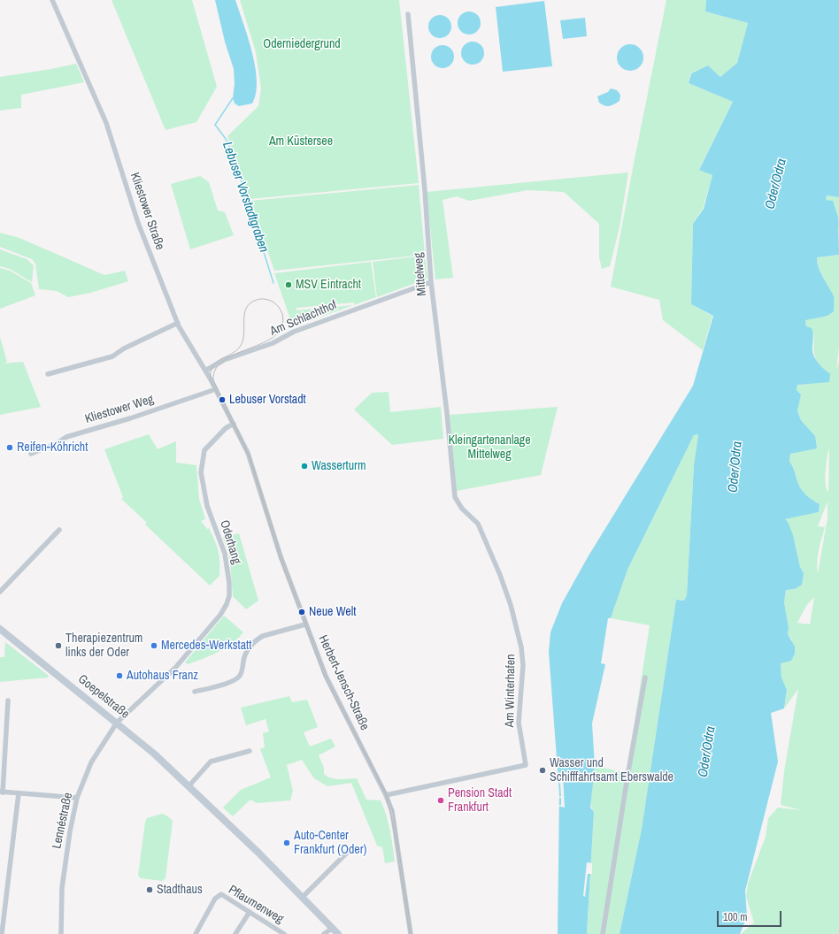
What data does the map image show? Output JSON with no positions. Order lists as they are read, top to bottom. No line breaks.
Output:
{"streets":{"street":["Kliestower Straße","Mittelweg","Am Schlachthof","Kliestower Weg","Oderhang","Herbert-Jensch-Straße","Am Winterhafen","Goepelstraße","Lennéstraße","Pflaumenweg"]},"crossings":[["Kliestower Straße","Am Schlachthof"],["Kliestower Straße","Kliestower Weg"],["Kliestower Straße","Oderhang"],["Kliestower Straße","Herbert-Jensch-Straße"],["Mittelweg","Am Schlachthof"],["Mittelweg","Am Winterhafen"],["Oderhang","Herbert-Jensch-Straße"],["Oderhang","Goepelstraße"],["Oderhang","Lennéstraße"],["Herbert-Jensch-Straße","Am Winterhafen"],["Goepelstraße","Lennéstraße"]],"water":["Oder/Odra","Lebuser Vorstadtgraben"],"parks":["Oderniedergrund","Am Küstersee","Kleingartenanlage Mittelweg"],"places":["MSV Eintracht","Lebuser Vorstadt","Reifen-Köhricht","Wasserturm","Neue Welt","Therapiezentrum links der Oder","Mercedes-Werkstatt","Autohaus Franz","Wasser und Schifffahrtsamt Eberswalde","Pension Stadt Frankfurt","Auto-Center Frankfurt (Oder)","Stadthaus"],"scale_bar":"100 m"}
